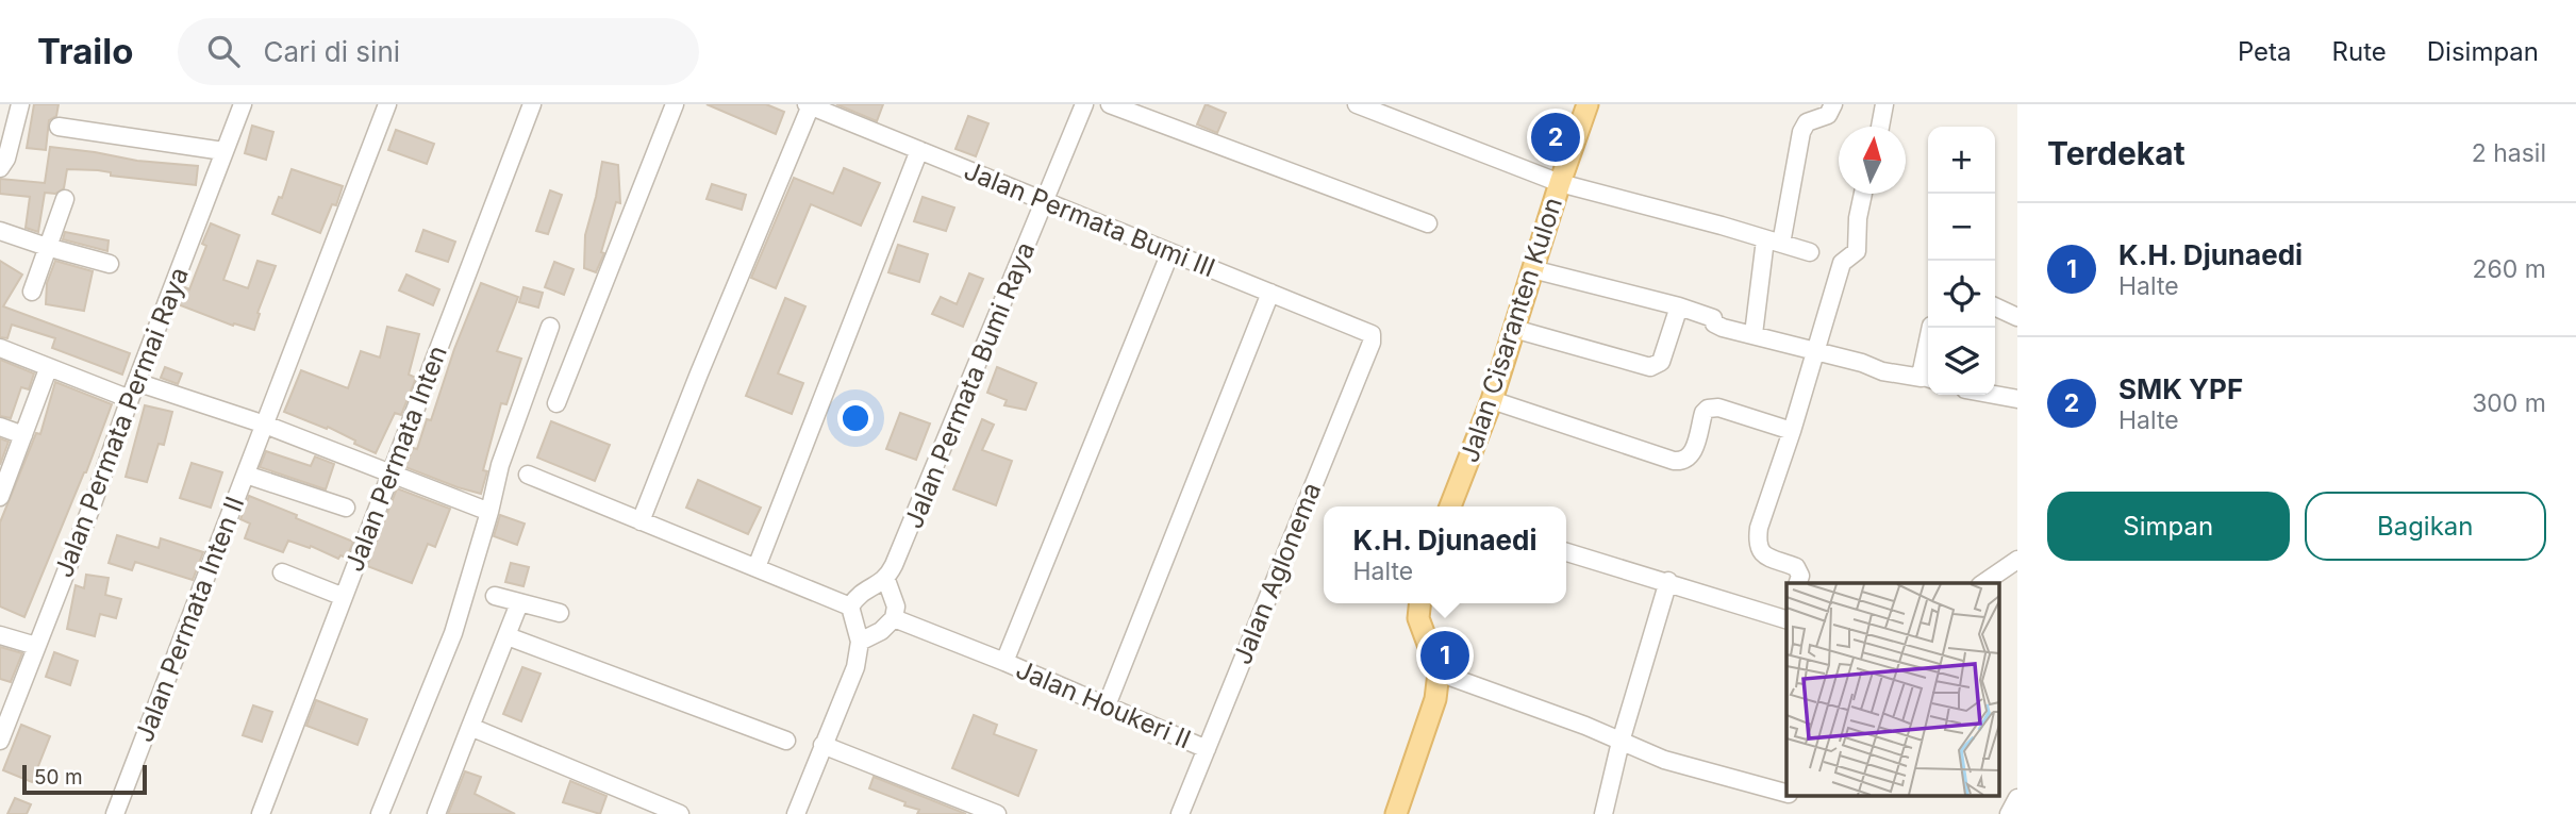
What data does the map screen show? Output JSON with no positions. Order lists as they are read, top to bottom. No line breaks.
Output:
{"streets":{"main road":["Jalan Cisaranten Kulon"],"street":["Jalan Permata Bumi III","Jalan Permata Bumi Raya","Jalan Permata Permai Raya","Jalan Permata Inten","Jalan Aglonema","Jalan Permata Inten II","Jalan Houkeri II"]},"crossings":[["Jalan Permata Bumi III","Jalan Permata Bumi Raya"],["Jalan Permata Bumi III","Jalan Aglonema"],["Jalan Permata Bumi III","Jalan Houkeri II"],["Jalan Aglonema","Jalan Houkeri II"]],"scale_bar":"50 m","north":"top","page":{"header":"Trailo","search":"Cari di sini","nav":["Peta","Rute","Disimpan"],"heading":["Terdekat","2 hasil"],"pins":["2","1"],"map_buttons":["+","−"],"list":[{"mark":"1","name":"K.H. Djunaedi","note":"Halte","value":"260 m"},{"mark":"2","name":"SMK YPF","note":"Halte","value":"300 m"}],"buttons":["Simpan","Bagikan"],"popup":["K.H. Djunaedi","Halte"],"scale":"50 m"}}
